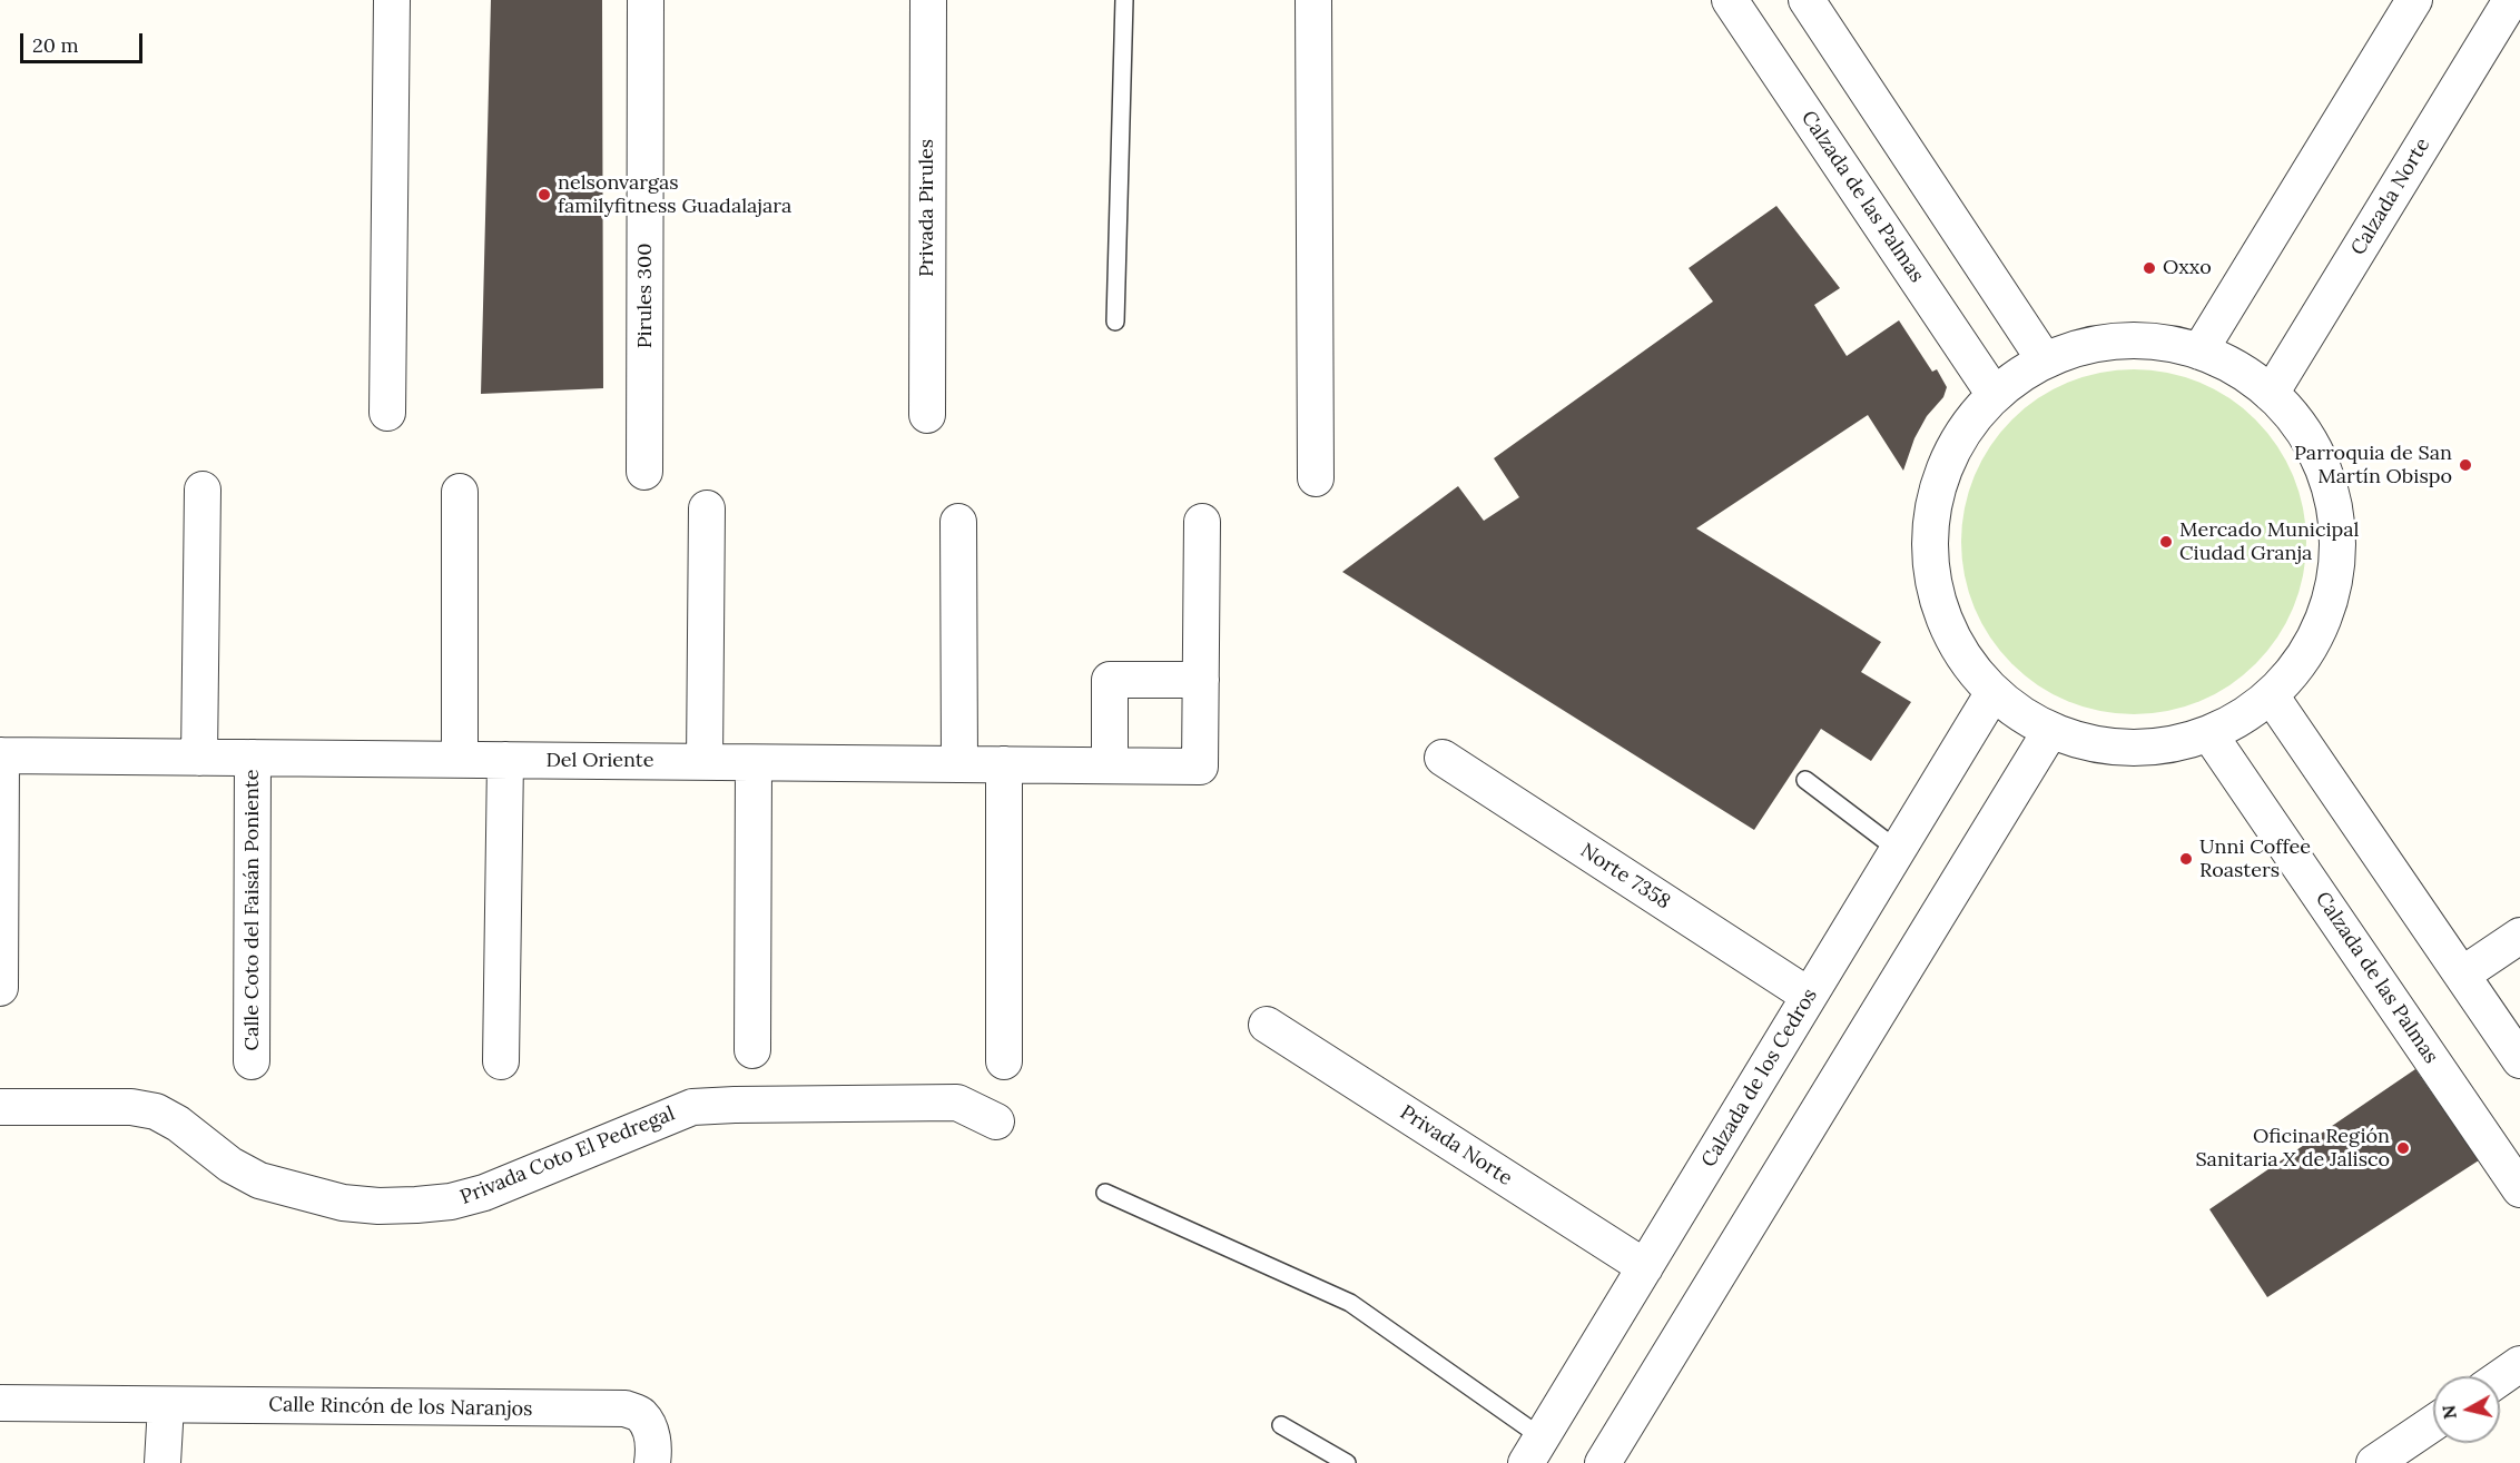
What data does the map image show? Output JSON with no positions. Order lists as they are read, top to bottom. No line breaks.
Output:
{"streets":{"street":["Calzada de las Palmas","Calzada Norte","Privada Pirules","Pirules 300","Del Oriente","Norte 7358","Calle Coto del Faisán Poniente","Calzada de los Cedros","Privada Norte","Privada Coto El Pedregal","Calle Rincón de los Naranjos"]},"crossings":[["Del Oriente","Calle Coto del Faisán Poniente"],["Norte 7358","Calzada de los Cedros"],["Calzada de los Cedros","Privada Norte"]],"places":["nelsonvargas familyfitness Guadalajara","Oxxo","Parroquia de San Martín Obispo","Mercado Municipal Ciudad Granja","Unni Coffee Roasters","Oficina Región Sanitaria X de Jalisco"],"scale_bar":"20 m","north":"left"}
